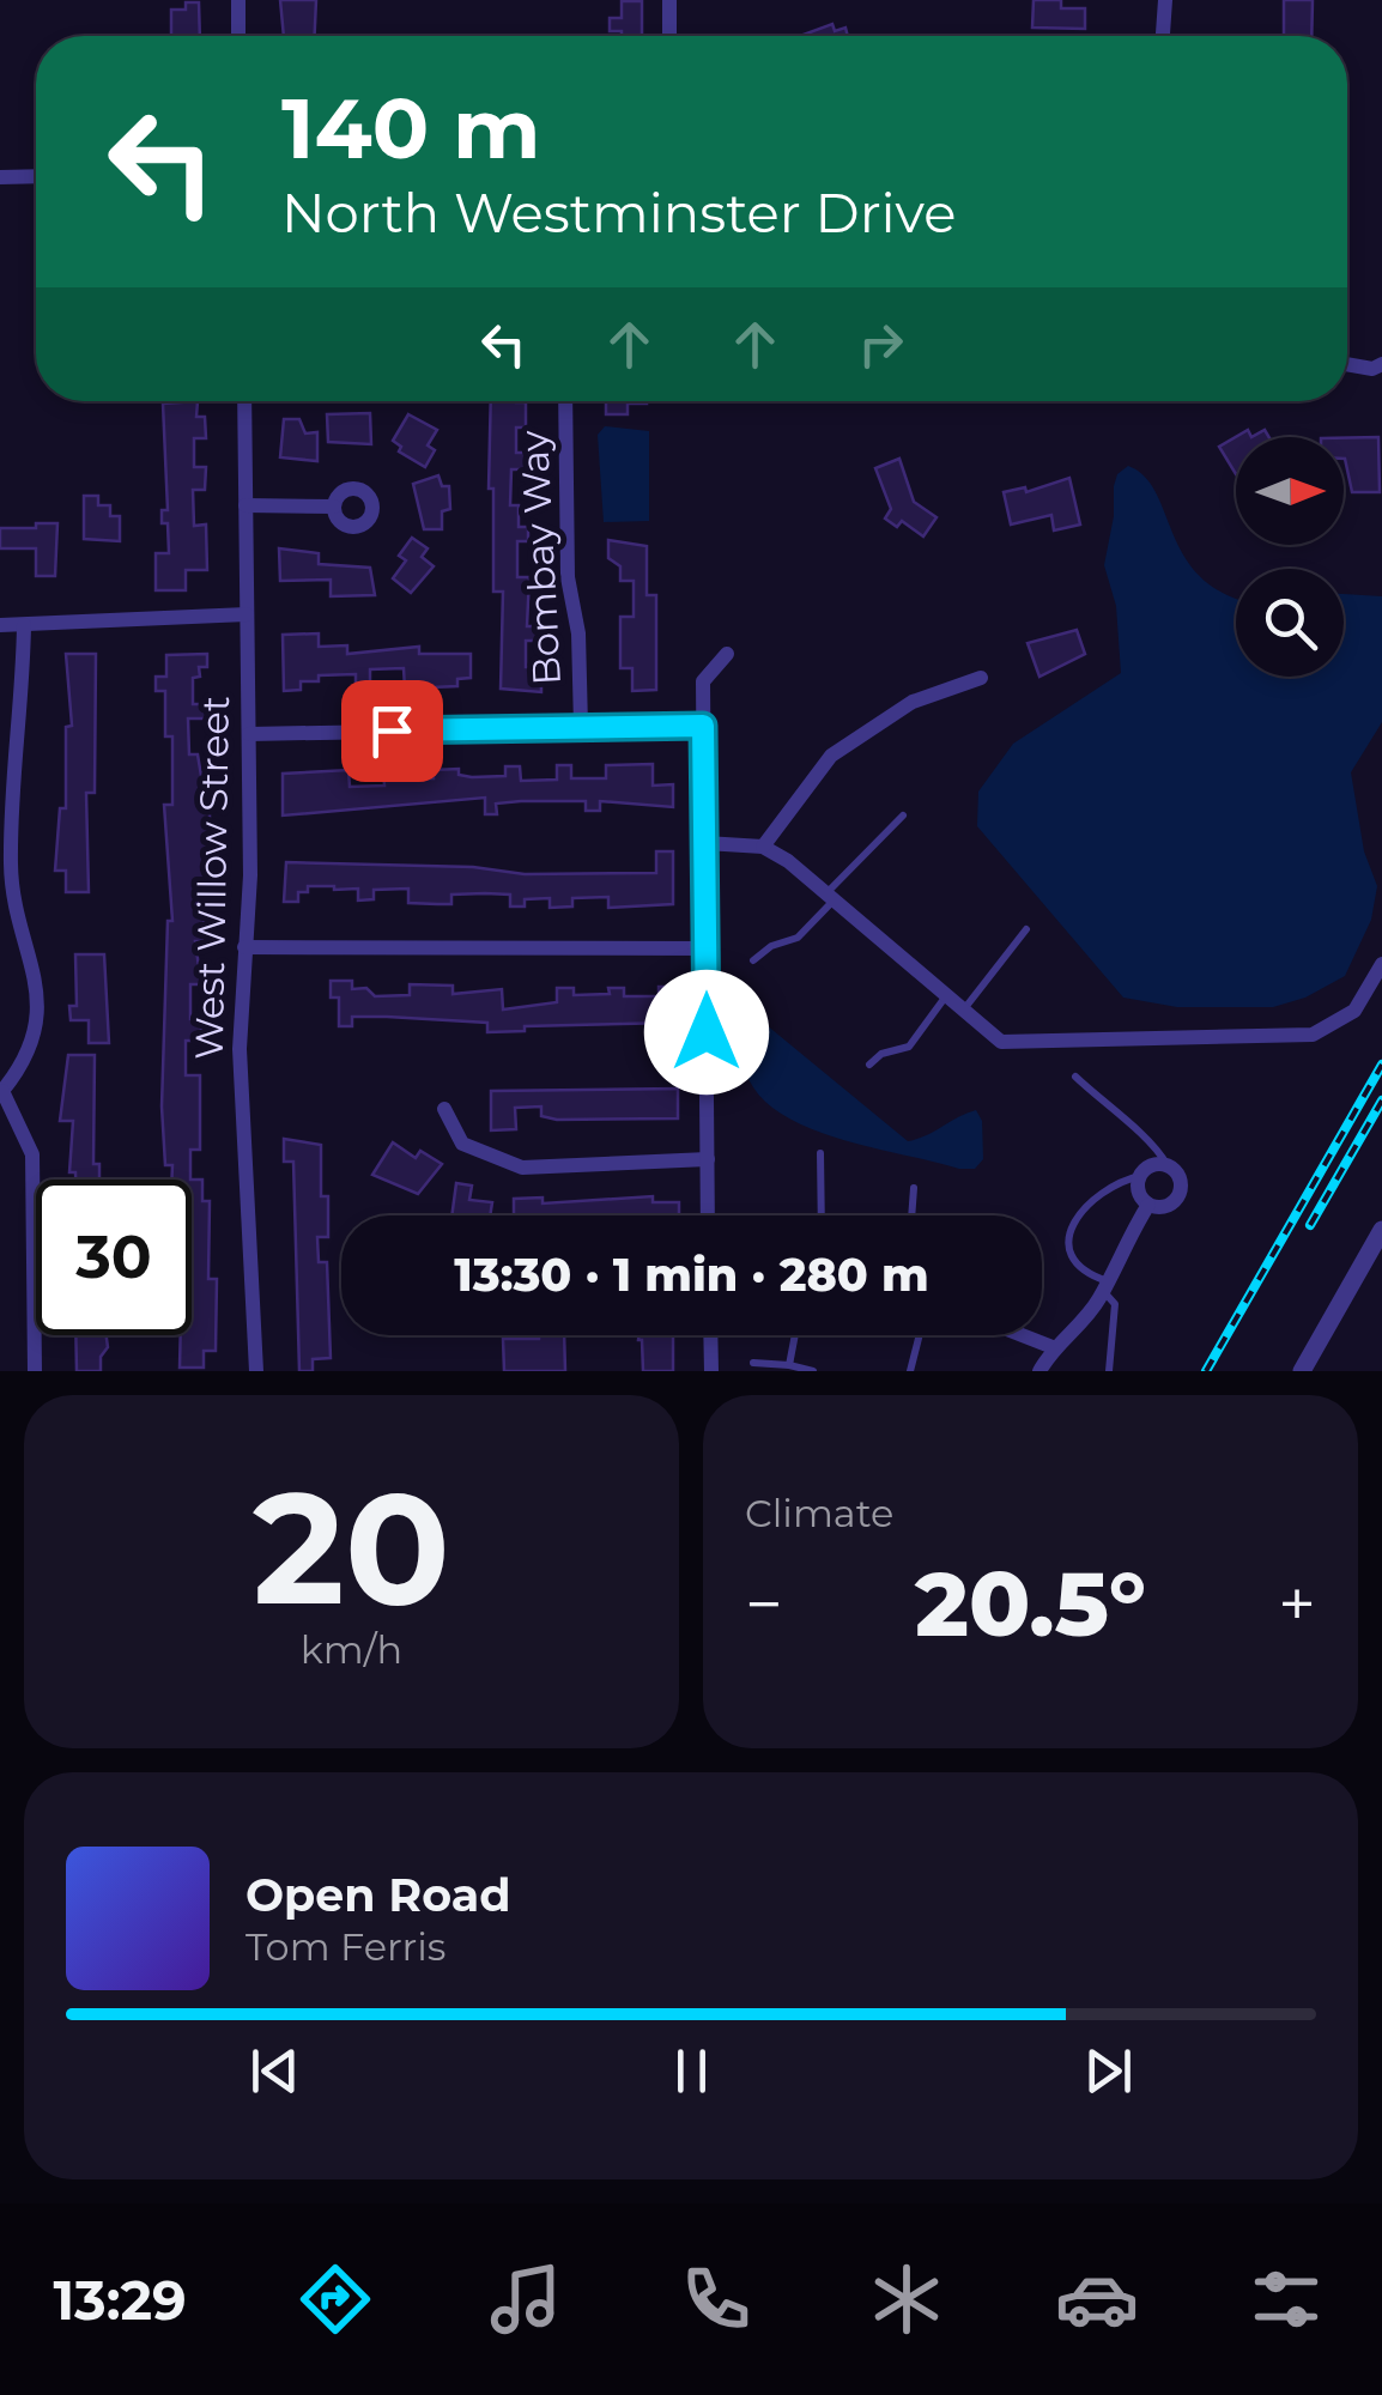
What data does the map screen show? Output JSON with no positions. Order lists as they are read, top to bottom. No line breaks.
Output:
{"streets":{"street":["Bombay Way","West Willow Street"]},"north":"right","page":{"turn":["140 m","North Westminster Drive"],"limit":"30","trip":"13:30 · 1 min · 280 m","tile":[["20","km/h"],"Climate"],"heat":["−","20.5°","+"],"song":["Open Road","Tom Ferris"],"tabs":"13:29"}}
